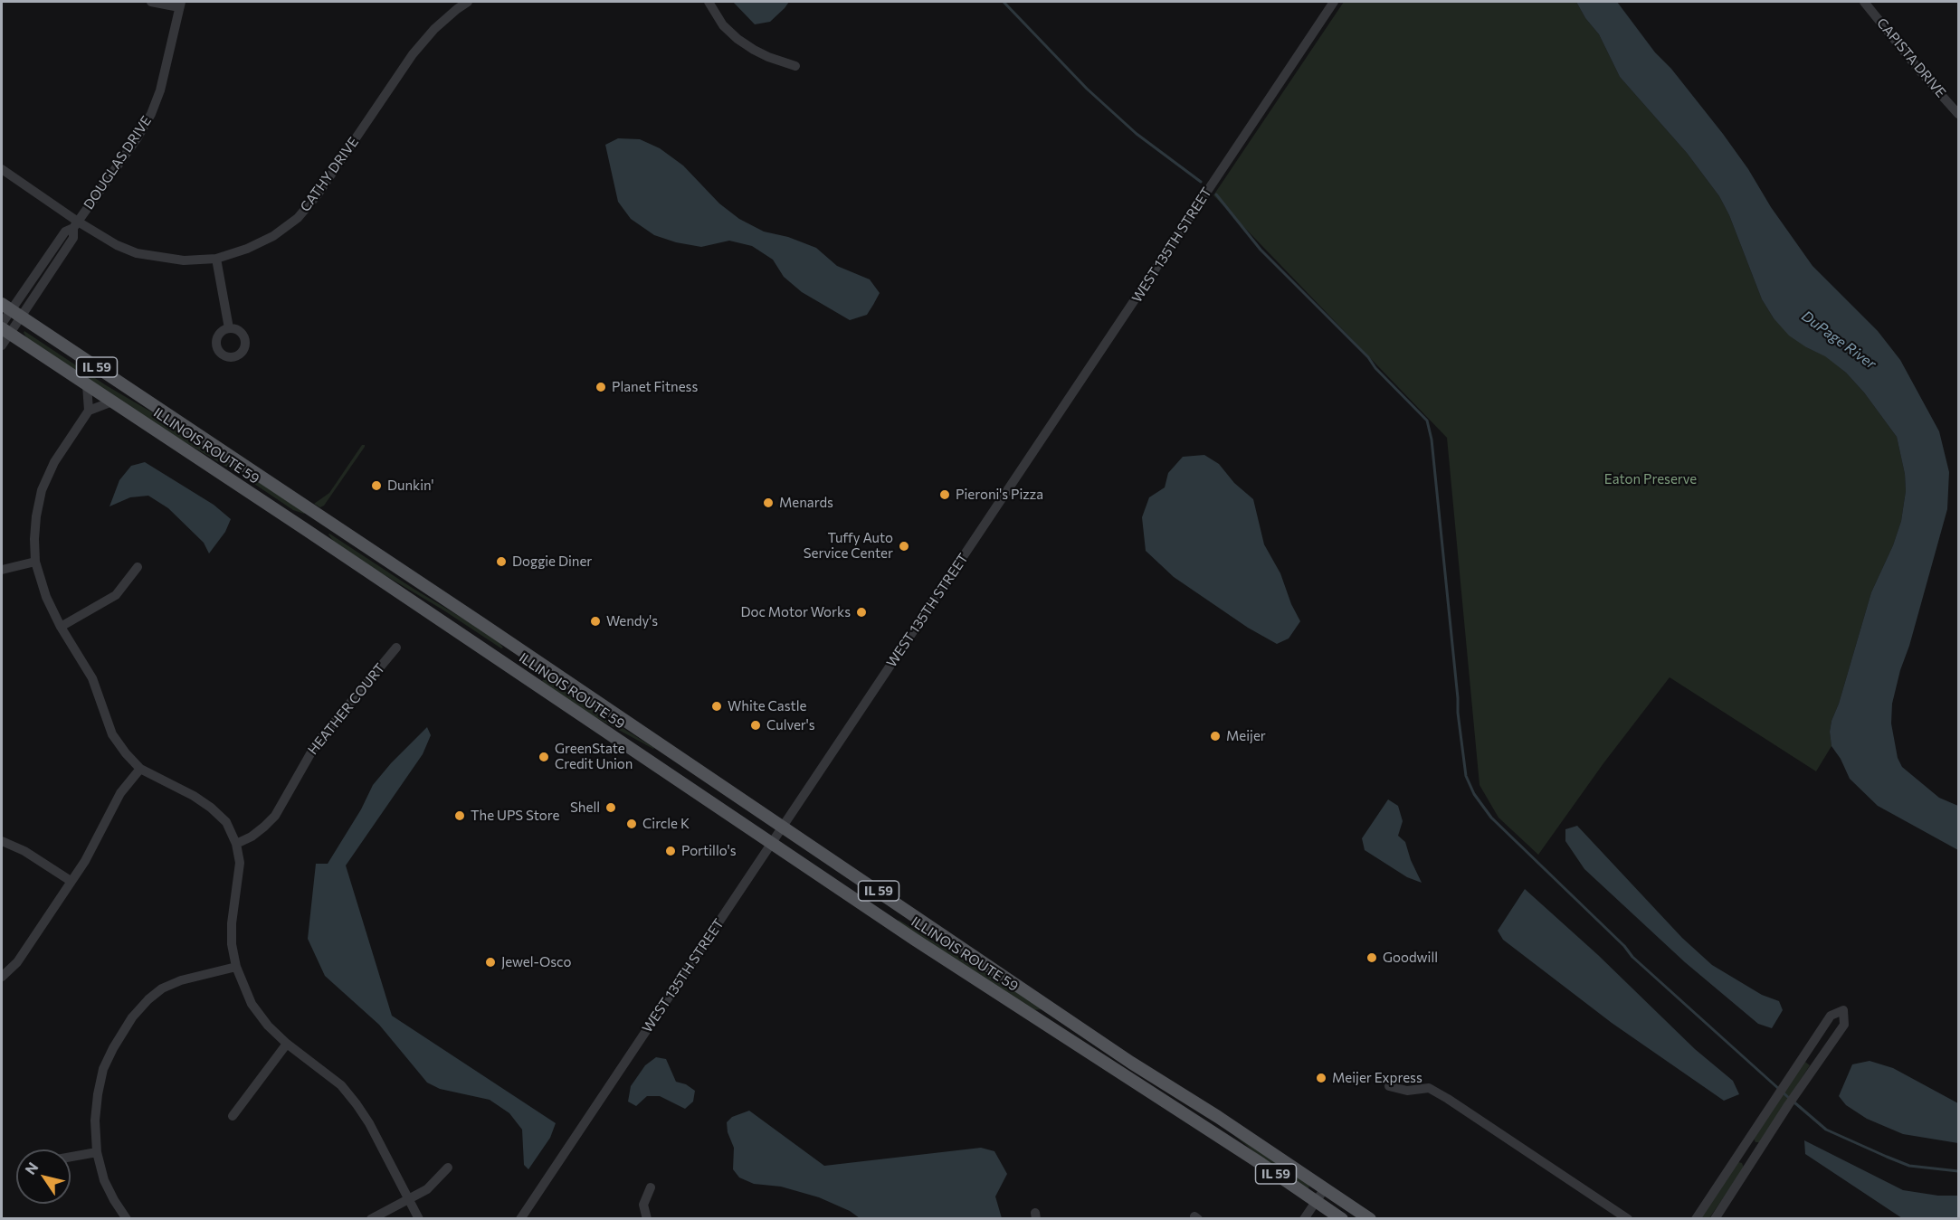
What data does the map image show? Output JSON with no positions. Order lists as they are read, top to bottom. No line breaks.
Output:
{"streets":{"main road":["IL 59","ILLINOIS ROUTE 59"],"street":["CAPISTA DRIVE","DOUGLAS DRIVE","CATHY DRIVE","WEST 135TH STREET","HEATHER COURT"]},"crossings":[["DOUGLAS DRIVE","CATHY DRIVE"],["DOUGLAS DRIVE","ILLINOIS ROUTE 59"],["WEST 135TH STREET","ILLINOIS ROUTE 59"],["IL 59","ILLINOIS ROUTE 59"]],"water":["DuPage River"],"parks":["Eaton Preserve"],"places":["Planet Fitness","Dunkin'","Pieroni's Pizza","Menards","Tuffy Auto Service Center","Doggie Diner","Doc Motor Works","Wendy's","White Castle","Culver's","Meijer","GreenState Credit Union","Shell","The UPS Store","Circle K","Portillo's","Goodwill","Jewel-Osco","Meijer Express"],"north":"top left"}
